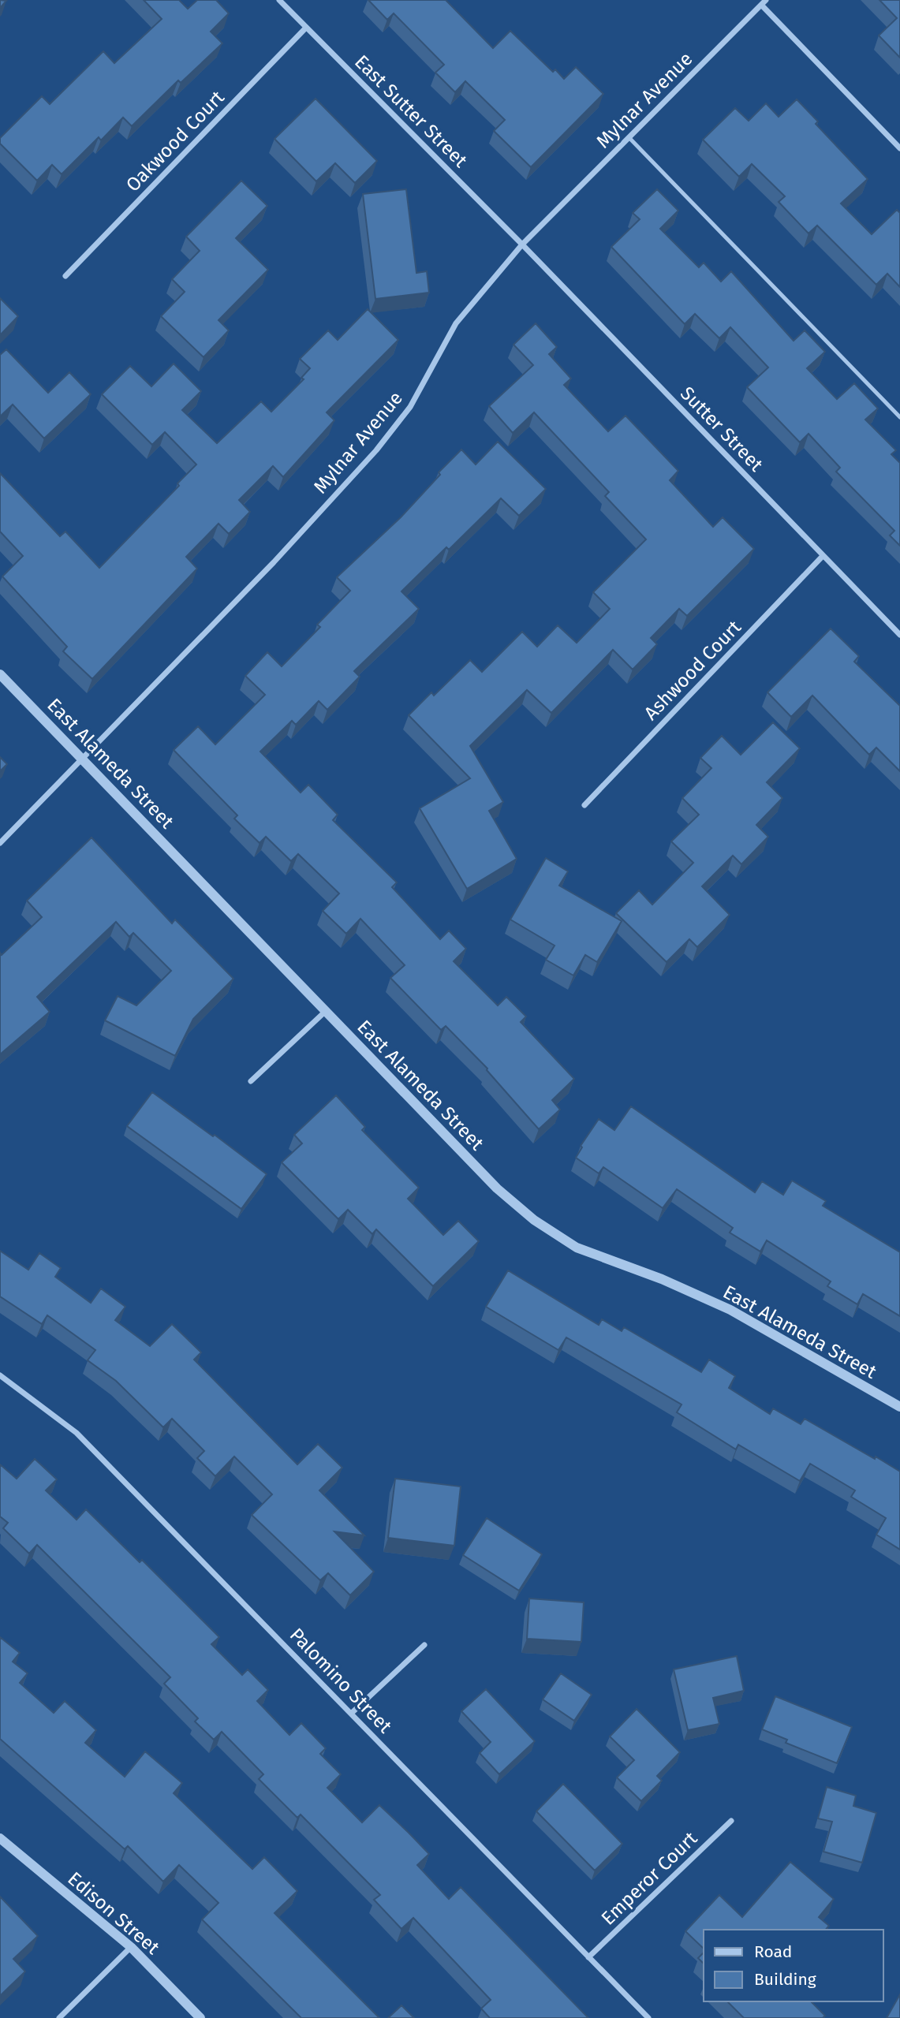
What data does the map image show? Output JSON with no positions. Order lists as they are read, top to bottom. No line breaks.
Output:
{"streets":{"street":["Mylnar Avenue","East Sutter Street","Oakwood Court","Sutter Street","Ashwood Court","East Alameda Street","Palomino Street","Emperor Court","Edison Street"]},"crossings":[["Mylnar Avenue","East Sutter Street"],["Mylnar Avenue","Sutter Street"],["Mylnar Avenue","East Alameda Street"],["East Sutter Street","Oakwood Court"],["East Sutter Street","Sutter Street"],["Sutter Street","Ashwood Court"],["Palomino Street","Emperor Court"]],"legend":["Road","Building"]}
